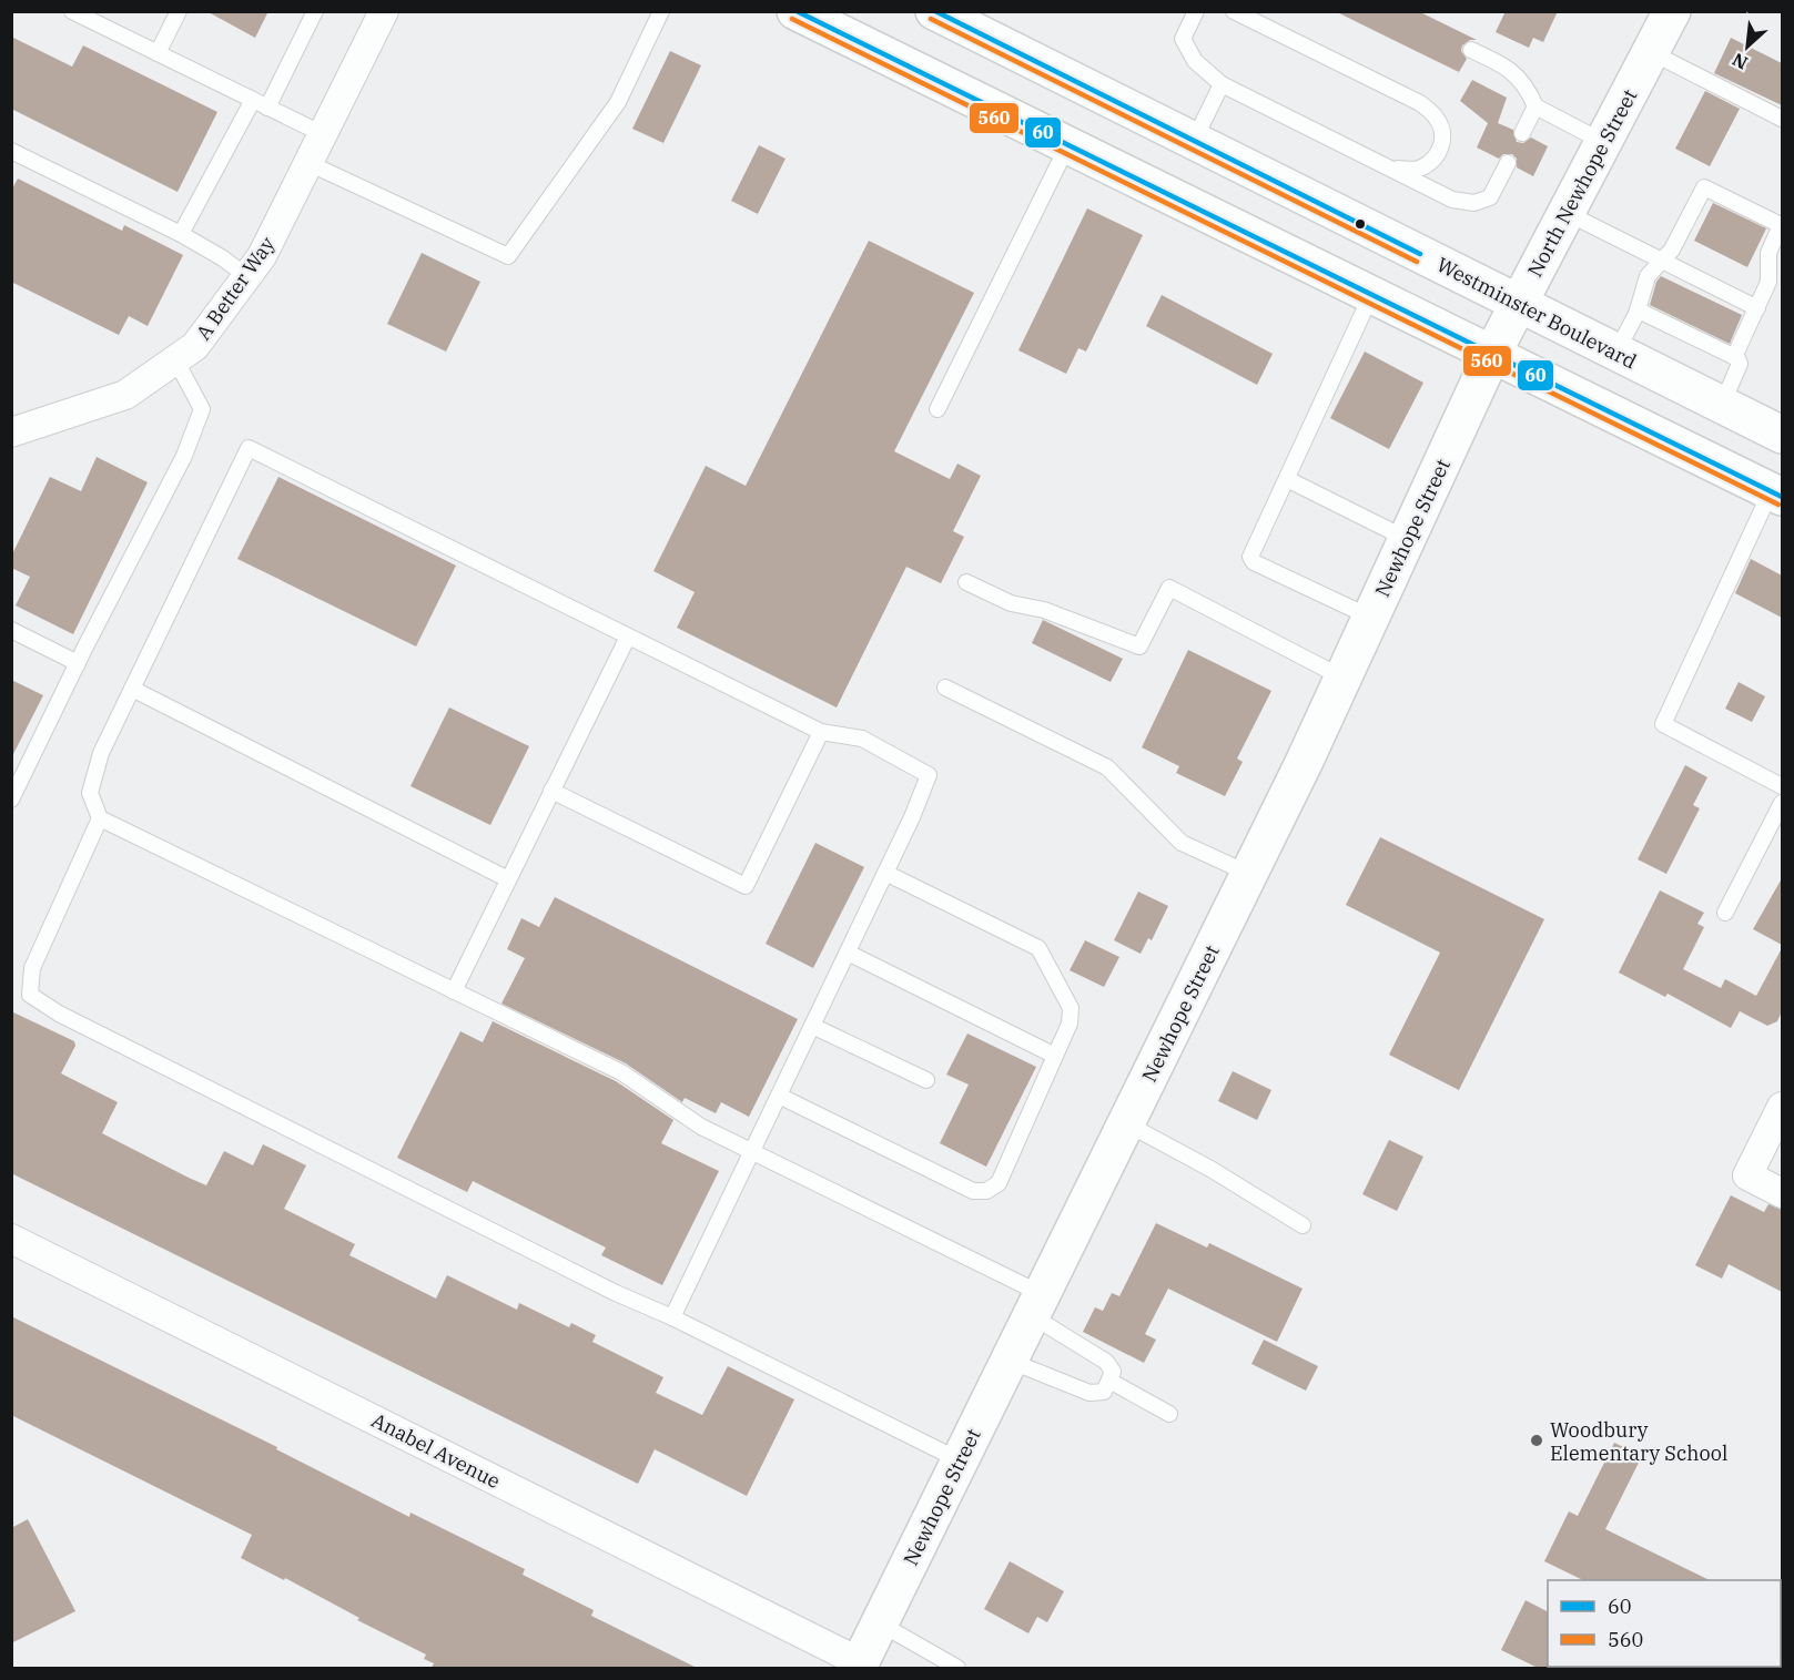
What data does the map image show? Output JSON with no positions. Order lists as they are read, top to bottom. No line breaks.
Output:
{"streets":{"main road":["North Newhope Street","Westminster Boulevard","Newhope Street"],"street":["A Better Way","Anabel Avenue"]},"crossings":[["North Newhope Street","Westminster Boulevard"],["North Newhope Street","Newhope Street"],["Newhope Street","Anabel Avenue"]],"places":["Woodbury Elementary School"],"lines":["transit line 60","transit line 560"],"legend":["60","560"],"north":"bottom left"}
